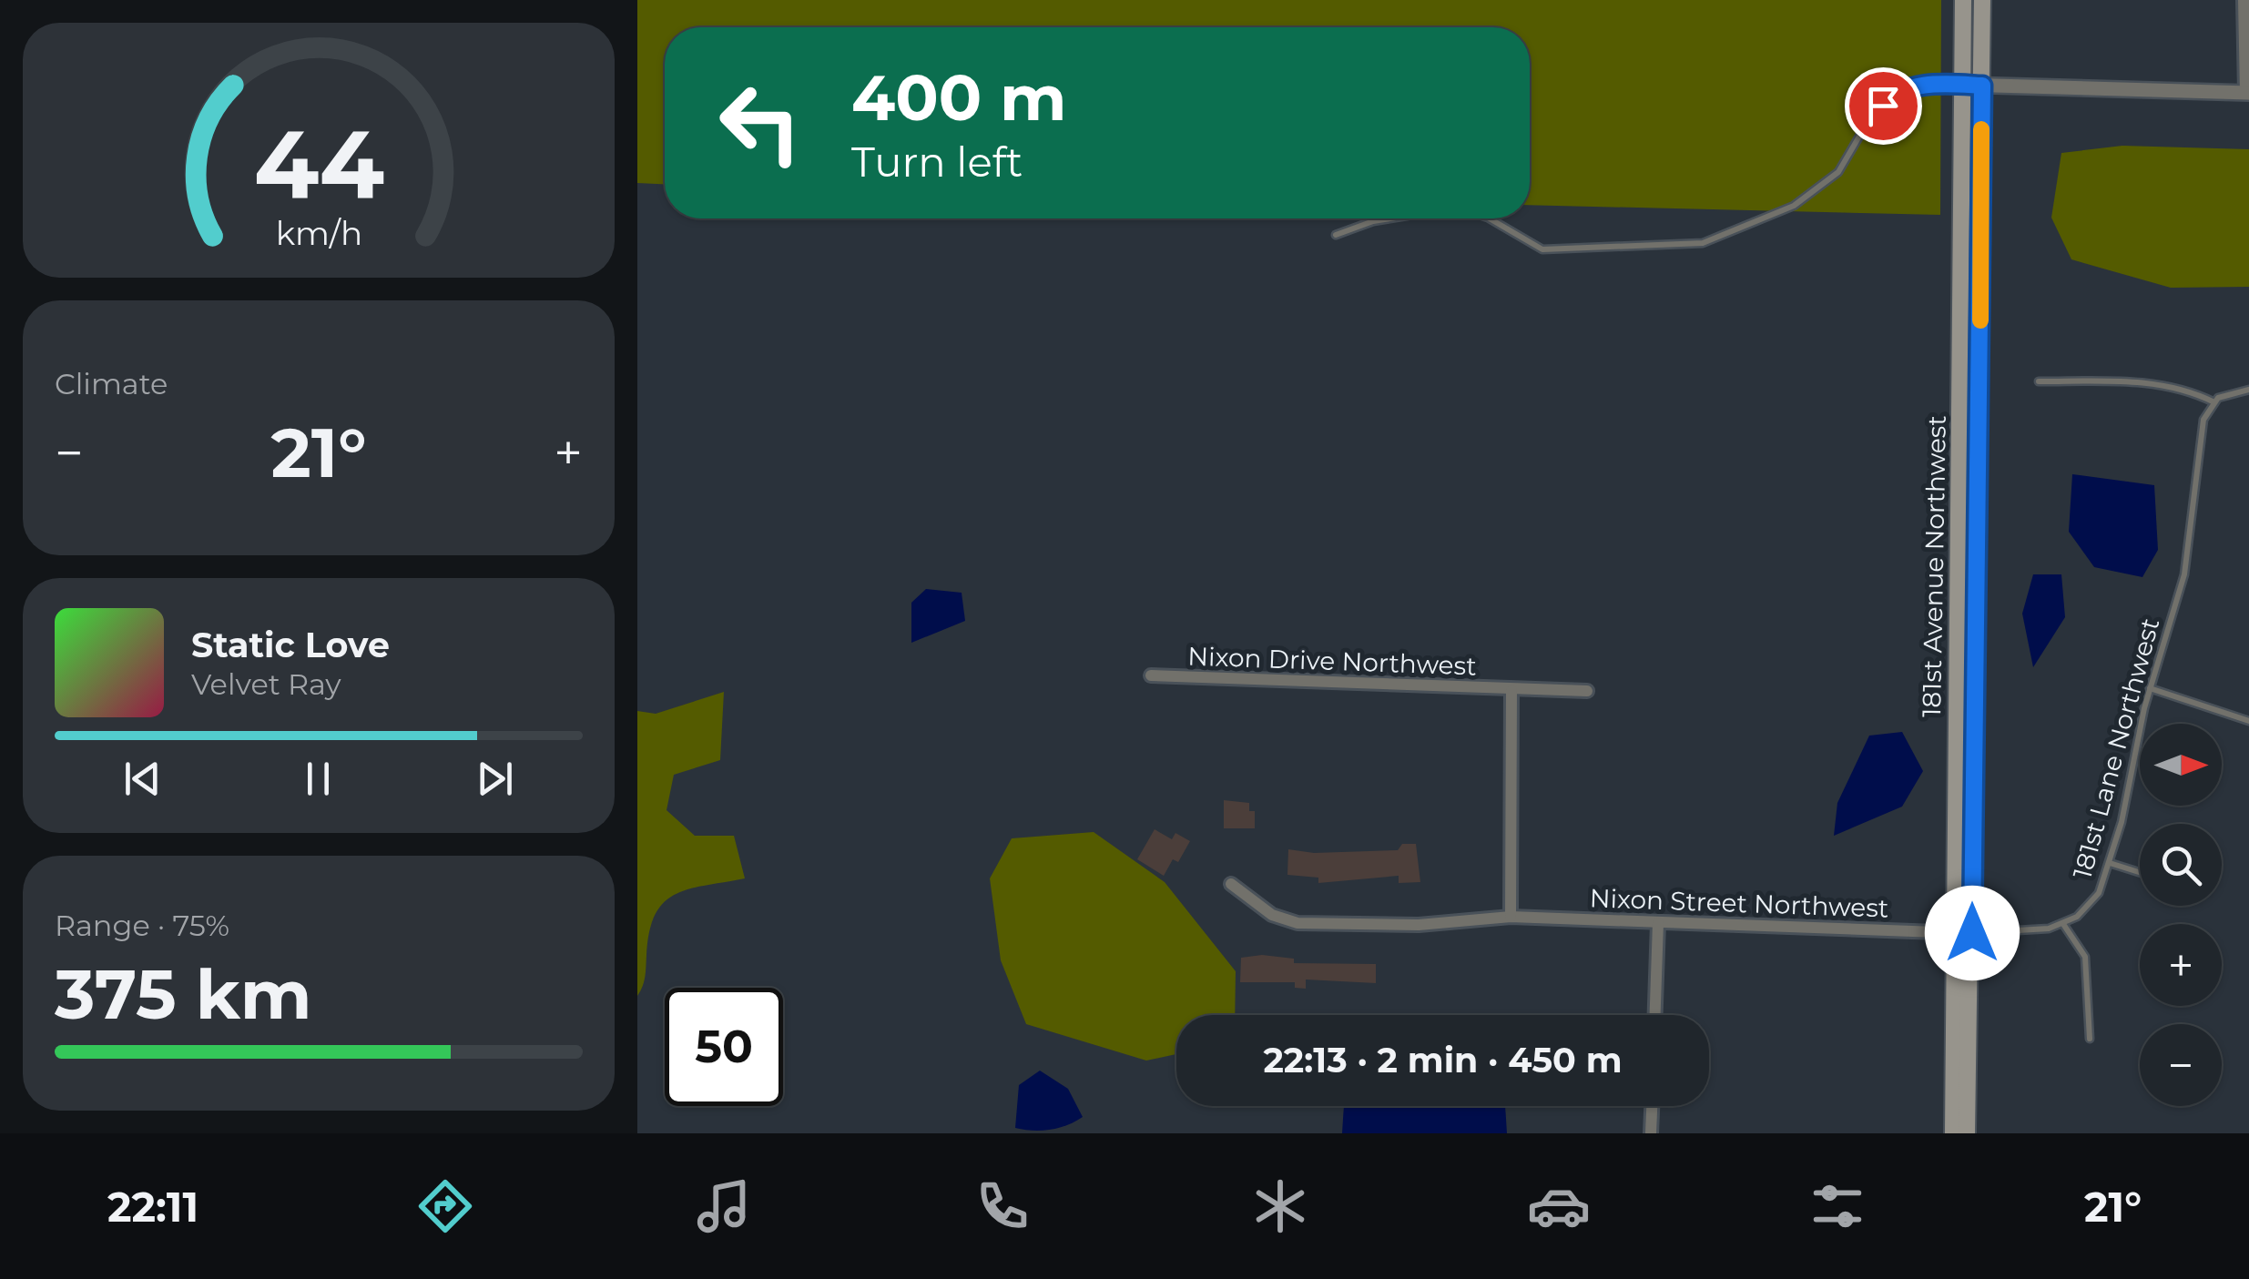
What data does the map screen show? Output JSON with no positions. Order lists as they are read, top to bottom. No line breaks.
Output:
{"streets":{"main road":["181st Avenue Northwest"],"street":["Nixon Drive Northwest","Nixon Street Northwest"],"lane":["181st Lane Northwest"]},"crossings":[["181st Avenue Northwest","Nixon Street Northwest"]],"north":"right","page":{"turn":["400 m","Turn left"],"tile":["Climate",["Range · 75%","375 km"]],"heat":["−","21°","+"],"song":["Static Love","Velvet Ray"],"map_buttons":["+","−"],"limit":"50","trip":"22:13 · 2 min · 450 m","tabs":["22:11","21°"],"gauge":["44","km/h"]}}
